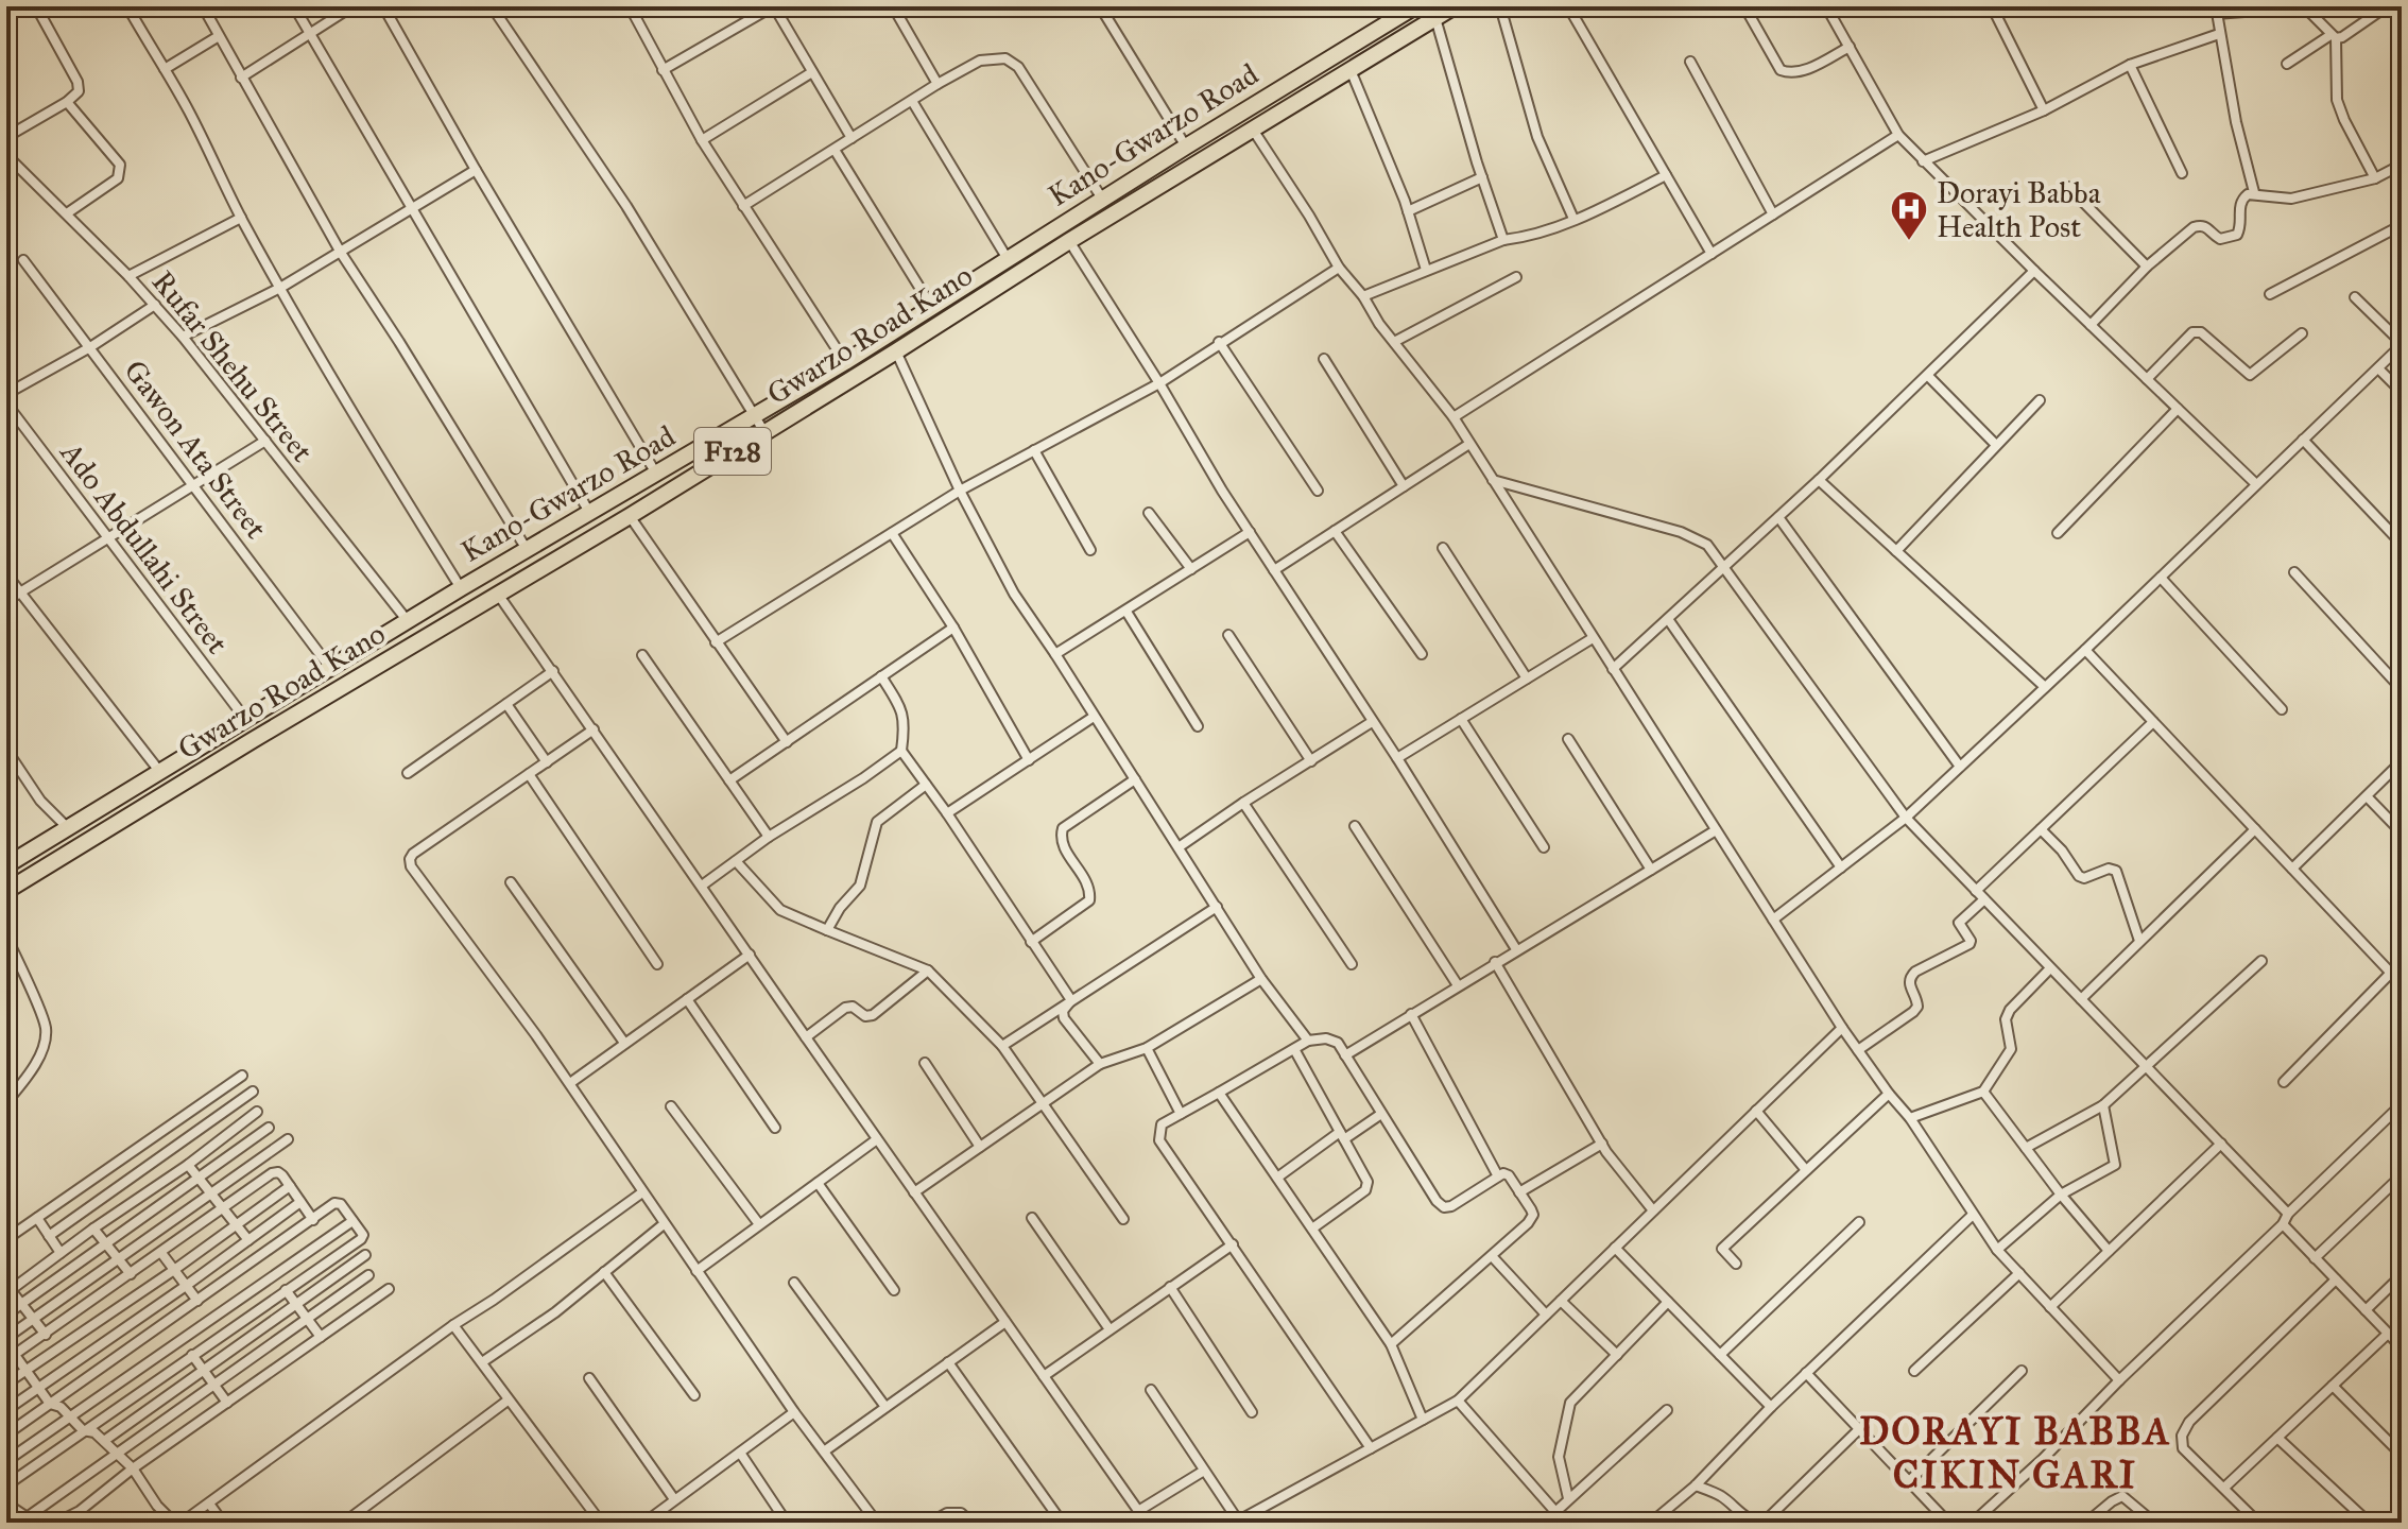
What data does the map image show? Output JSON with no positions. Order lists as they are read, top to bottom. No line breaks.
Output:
{"streets":{"main road":["Kano-Gwarzo Road","Gwarzo Road Kano","F128"],"street":["Rufar Shehu Street","Gawon Ata Street","Ado Abdullahi Street"]},"crossings":[["Kano-Gwarzo Road","Rufar Shehu Street"],["Kano-Gwarzo Road","Gawon Ata Street"],["Kano-Gwarzo Road","Ado Abdullahi Street"]],"districts":["DORAYI BABBA CIKIN GARI"],"places":{"hospital":["Dorayi Babba Health Post"]}}
